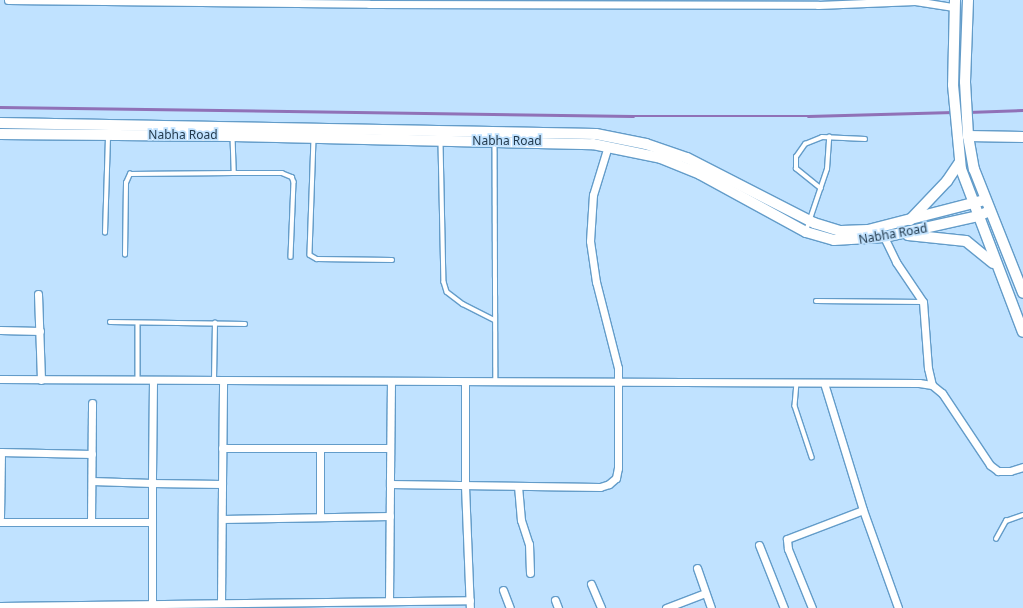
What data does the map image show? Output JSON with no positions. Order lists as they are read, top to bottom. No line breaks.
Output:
{"streets":{"main road":["Nabha Road"]}}
